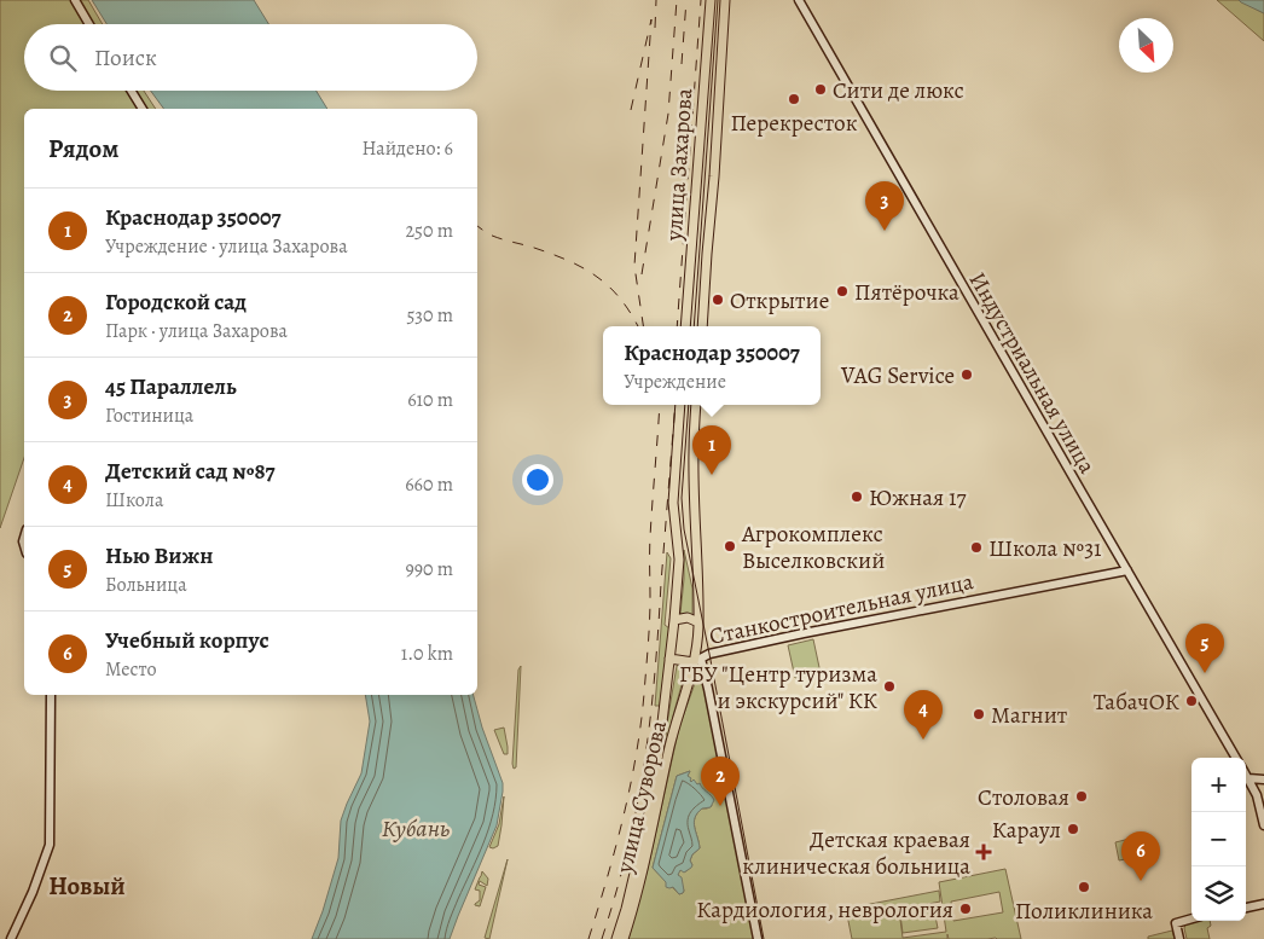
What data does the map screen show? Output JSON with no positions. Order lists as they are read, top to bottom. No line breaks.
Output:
{"streets":{"main road":["улица Захарова","Станкостроительная улица","улица Суворова"],"street":["Индустриальная улица"]},"crossings":[["Индустриальная улица","Станкостроительная улица"],["Станкостроительная улица","улица Суворова"]],"districts":["Новый"],"water":["Кубань"],"places":{"other":["Сити де люкс","Перекресток","Пятёрочка","Открытие","VAG Service","Южная 17","Агрокомплекс Выселковский","Школа №31","ГБУ \"Центр туризма и экскурсий\" КК","ТабачОК","Магнит","Столовая","Караул","Поликлиника","Кардиология, неврология"],"health":["Детская краевая клиническая больница"]},"north":"bottom right","page":{"search":"Поиск","heading":["Рядом","Найдено: 6"],"pins":["3","1","5","4","2","6"],"list":[{"mark":"1","name":"Краснодар 350007","note":"Учреждение · улица Захарова","value":"250 m"},{"mark":"2","name":"Городской сад","note":"Парк · улица Захарова","value":"530 m"},{"mark":"3","name":"45 Параллель","note":"Гостиница","value":"610 m"},{"mark":"4","name":"Детский сад №87","note":"Школа","value":"660 m"},{"mark":"5","name":"Нью Вижн","note":"Больница","value":"990 m"},{"mark":"6","name":"Учебный корпус","note":"Место","value":"1.0 km"}],"popup":["Краснодар 350007","Учреждение"],"map_buttons":["+","−"]}}
